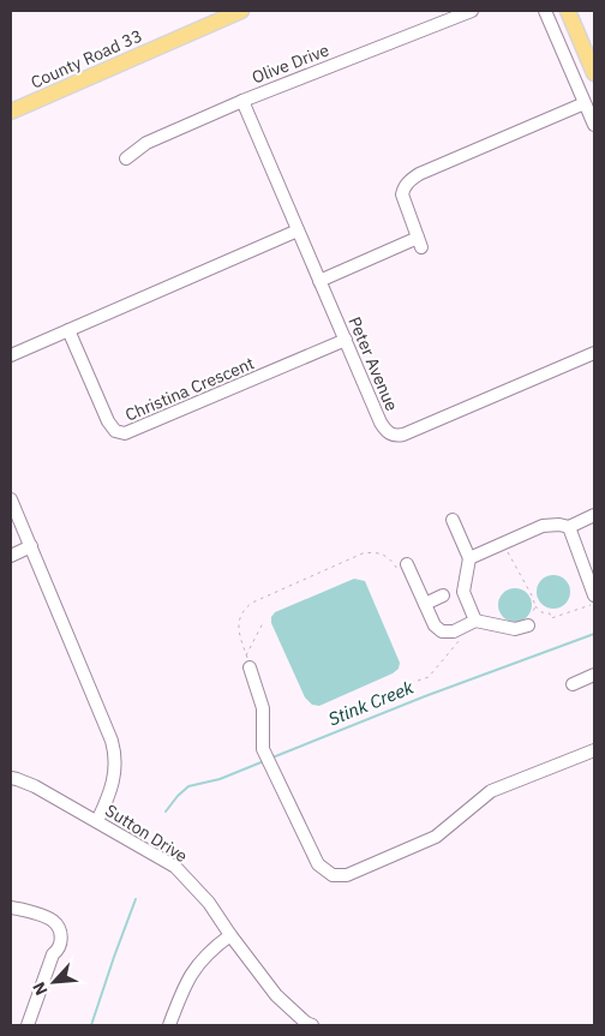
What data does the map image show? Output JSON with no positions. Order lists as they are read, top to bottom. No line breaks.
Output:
{"streets":{"main road":["County Road 33"],"street":["Olive Drive","Peter Avenue","Christina Crescent","Sutton Drive"]},"crossings":[["Olive Drive","Peter Avenue"],["Peter Avenue","Christina Crescent"]],"water":["Stink Creek"],"north":"bottom left"}
